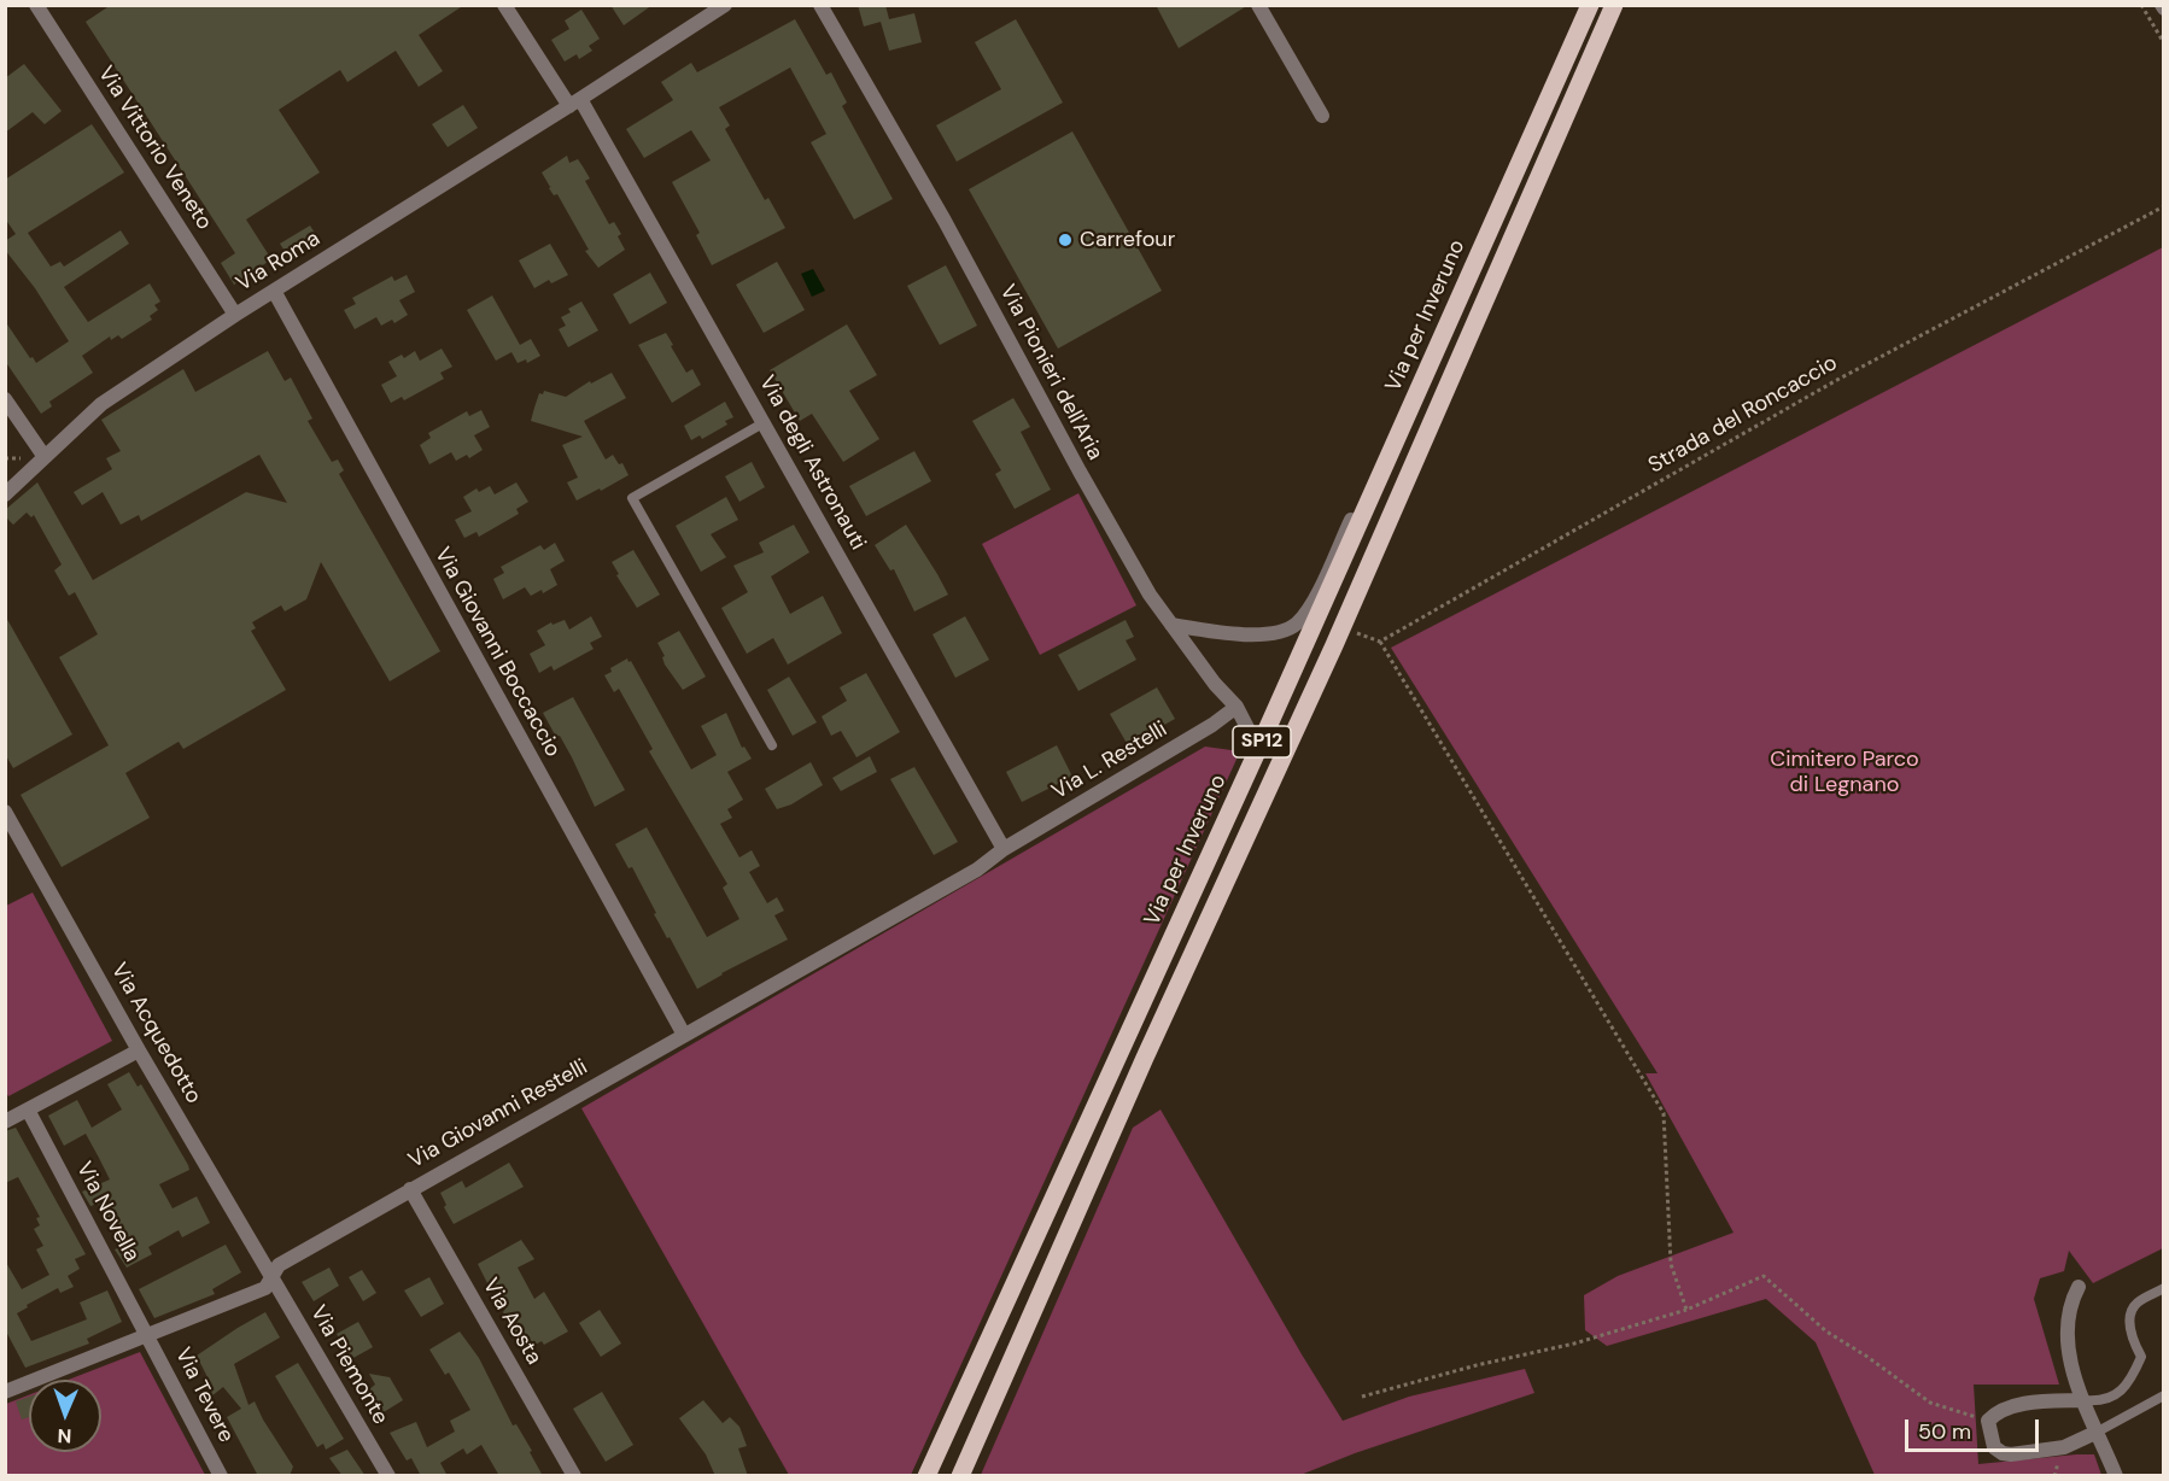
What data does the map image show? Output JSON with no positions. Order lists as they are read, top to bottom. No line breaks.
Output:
{"streets":{"main road":["Via per Inveruno","SP12"],"street":["Via Vittorio Veneto","Via Roma","Via Pionieri dell'Aria","Via degli Astronauti","Via Giovanni Boccaccio","Via L. Restelli","Via Acquedotto","Via Giovanni Restelli","Via Novella","Via Aosta","Via Piemonte","Via Tevere"],"path":["Strada del Roncaccio"]},"crossings":[["Via Vittorio Veneto","Via Roma"],["Via Roma","Via degli Astronauti"],["Via Roma","Via Giovanni Boccaccio"],["Via per Inveruno","Via Pionieri dell'Aria"],["Via Pionieri dell'Aria","Via L. Restelli"],["Via degli Astronauti","Via L. Restelli"],["Via degli Astronauti","Via Giovanni Restelli"],["Via Giovanni Boccaccio","Via Giovanni Restelli"],["Via L. Restelli","Via Giovanni Restelli"],["Via Acquedotto","Via Giovanni Restelli"],["Via Acquedotto","Via Piemonte"],["Via Giovanni Restelli","Via Novella"],["Via Giovanni Restelli","Via Aosta"],["Via Giovanni Restelli","Via Piemonte"],["Via Giovanni Restelli","Via Tevere"],["Via Novella","Via Tevere"]],"parks":["Cimitero Parco di Legnano"],"places":["Carrefour"],"scale_bar":"50 m","north":"bottom"}
